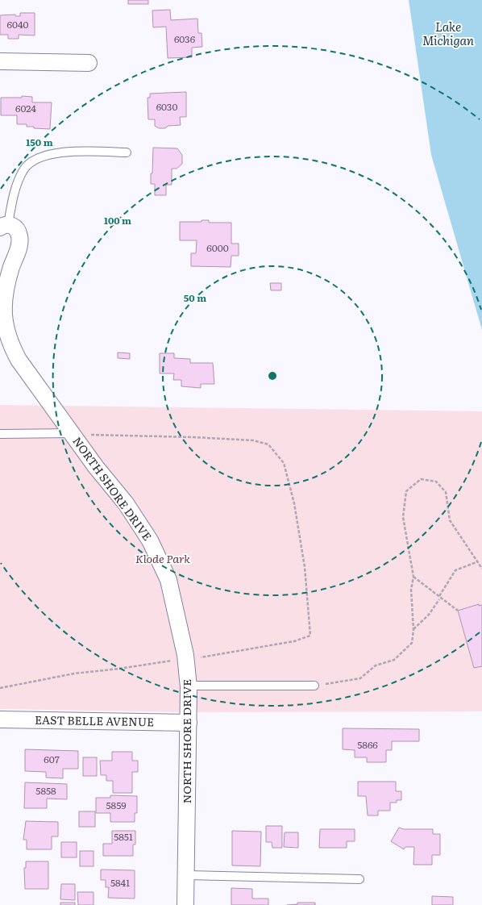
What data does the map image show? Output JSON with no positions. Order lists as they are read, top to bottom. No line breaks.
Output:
{"streets":{"street":["NORTH SHORE DRIVE","EAST BELLE AVENUE"]},"crossings":[["NORTH SHORE DRIVE","EAST BELLE AVENUE"]],"water":["Lake Michigan"],"parks":["Klode Park"],"house_numbers":["6040","6036","6030","6024","6000","5866","607","5858","5859","5851","5841"],"rings":["150 m","100 m","50 m"]}
